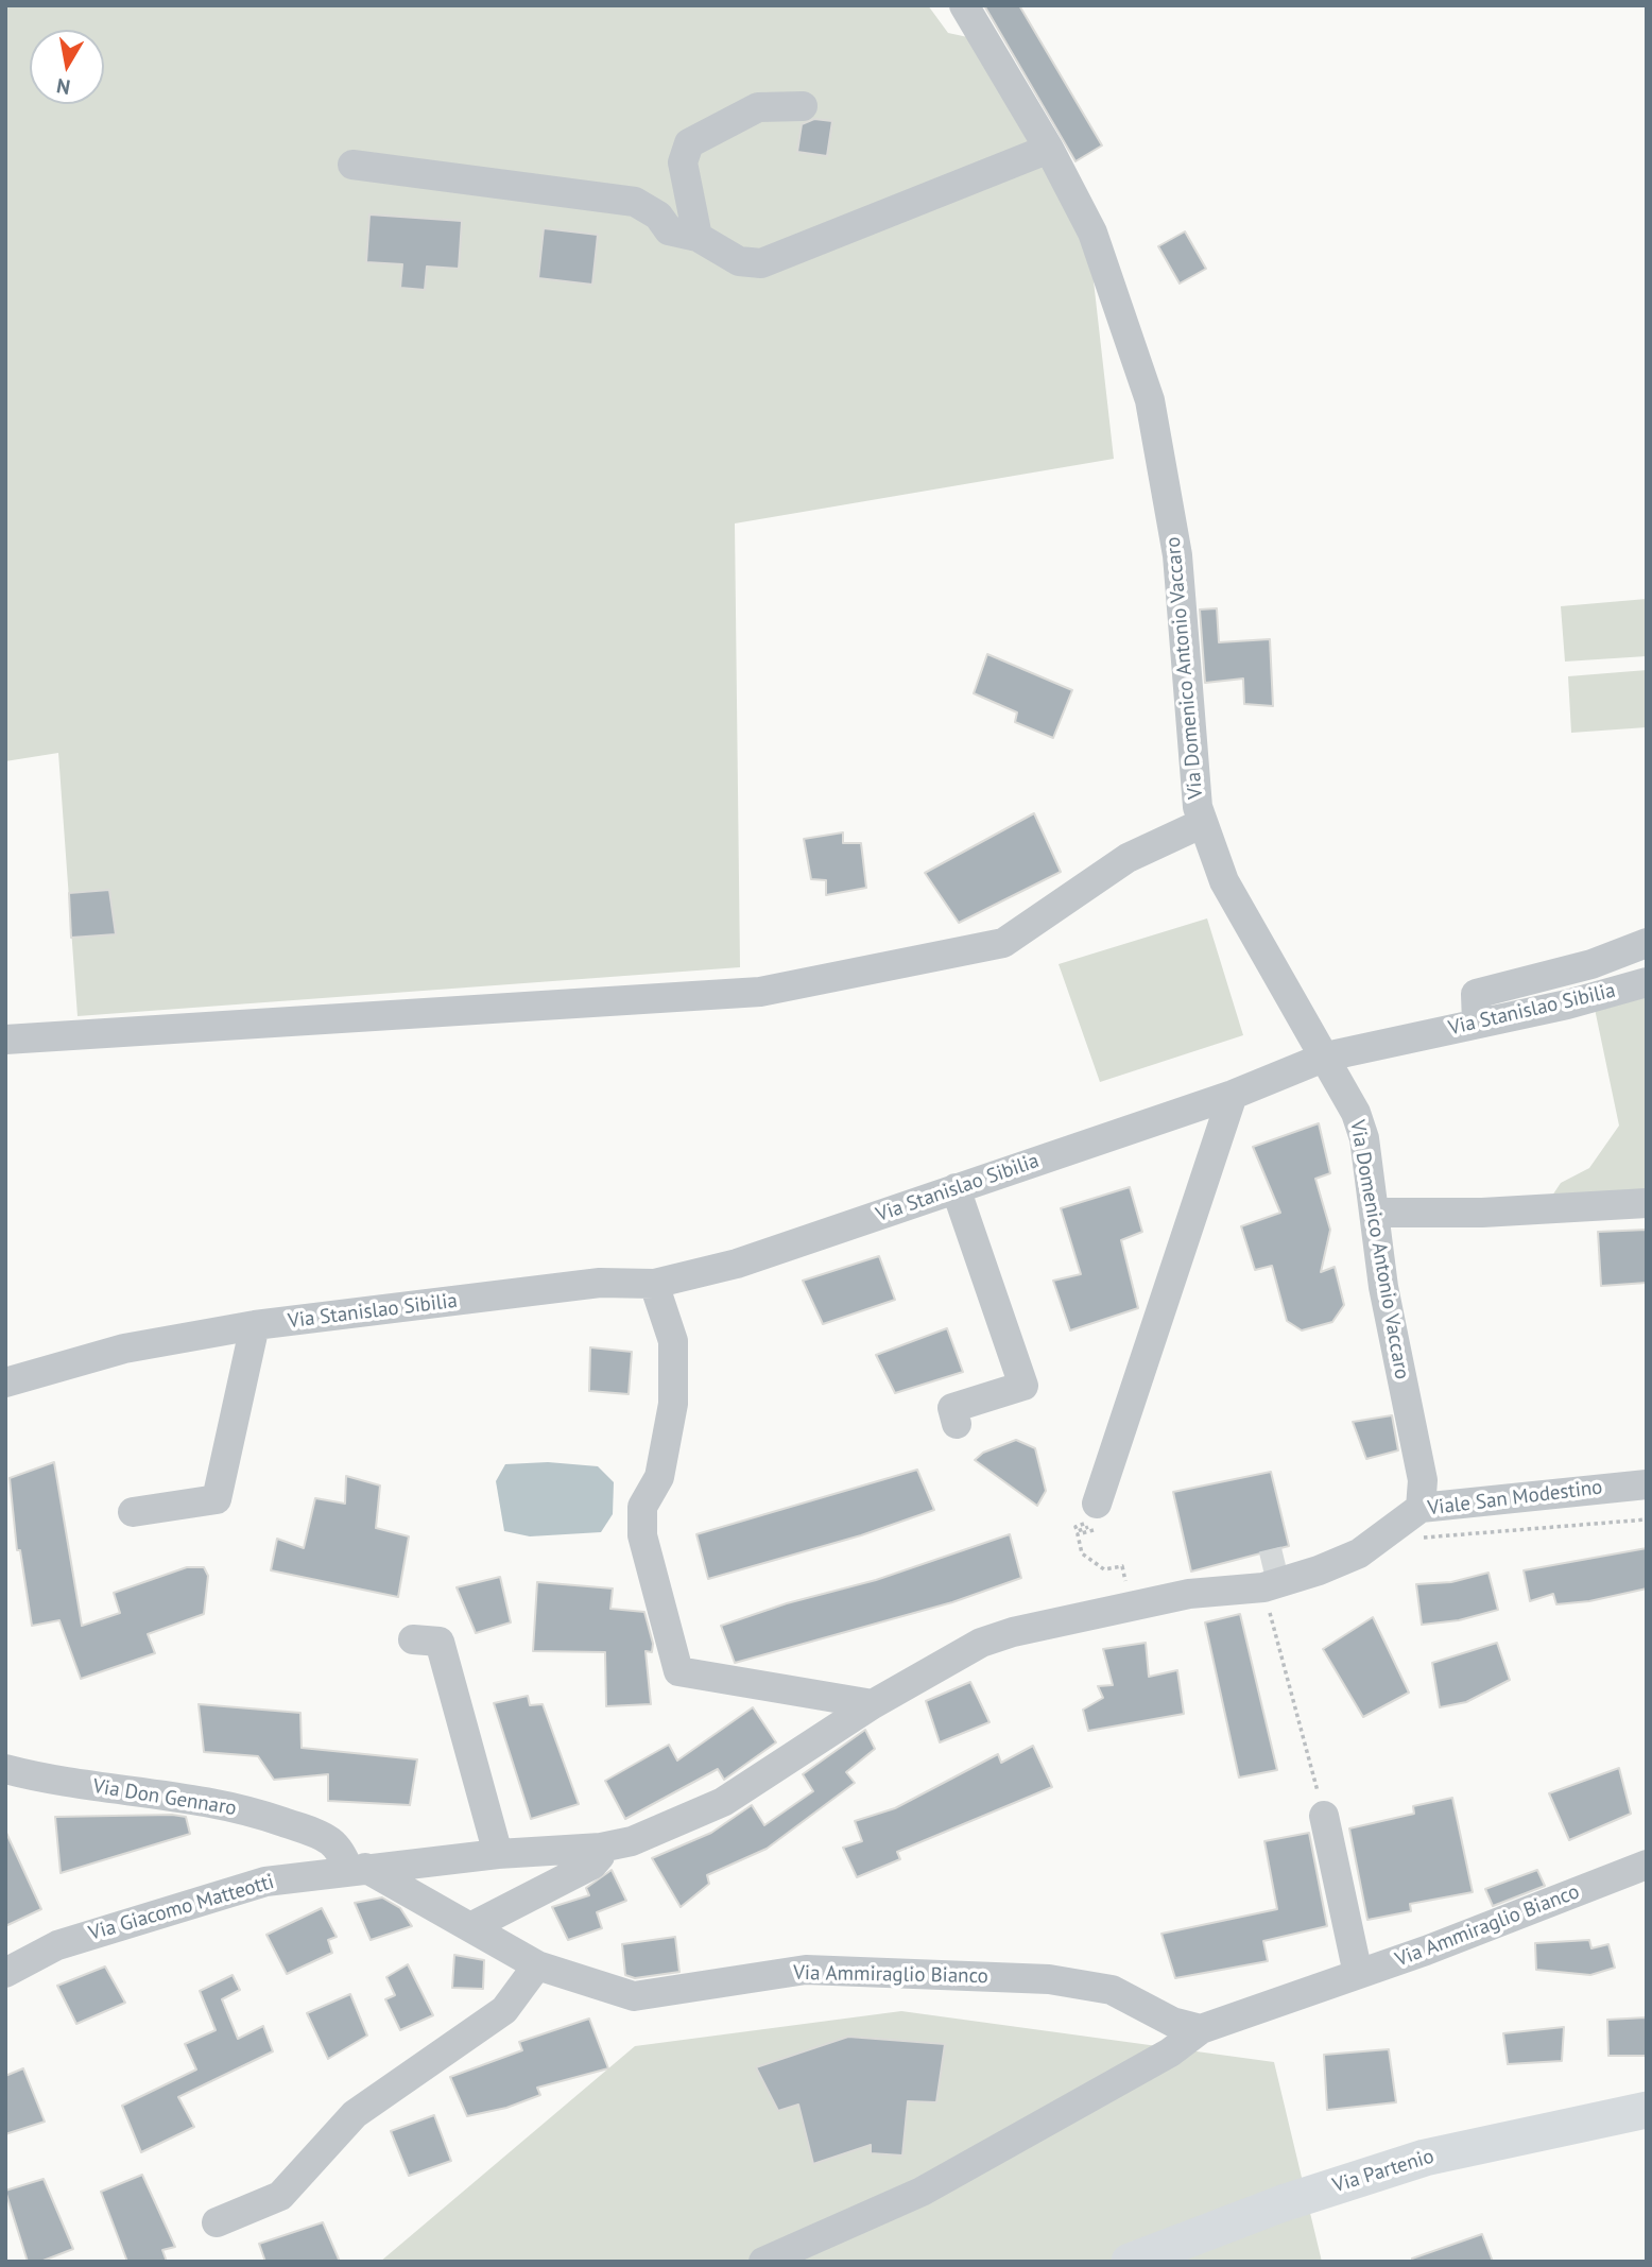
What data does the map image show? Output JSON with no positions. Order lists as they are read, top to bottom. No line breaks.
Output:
{"streets":{"main road":["Via Partenio"],"street":["Via Domenico Antonio Vaccaro","Via Stanislao Sibilia","Viale San Modestino","Via Don Gennaro","Via Giacomo Matteotti","Via Ammiraglio Bianco"]},"crossings":[["Via Domenico Antonio Vaccaro","Via Stanislao Sibilia"],["Via Domenico Antonio Vaccaro","Viale San Modestino"],["Viale San Modestino","Via Giacomo Matteotti"],["Via Don Gennaro","Via Giacomo Matteotti"],["Via Don Gennaro","Via Ammiraglio Bianco"],["Via Giacomo Matteotti","Via Ammiraglio Bianco"]],"north":"bottom"}
